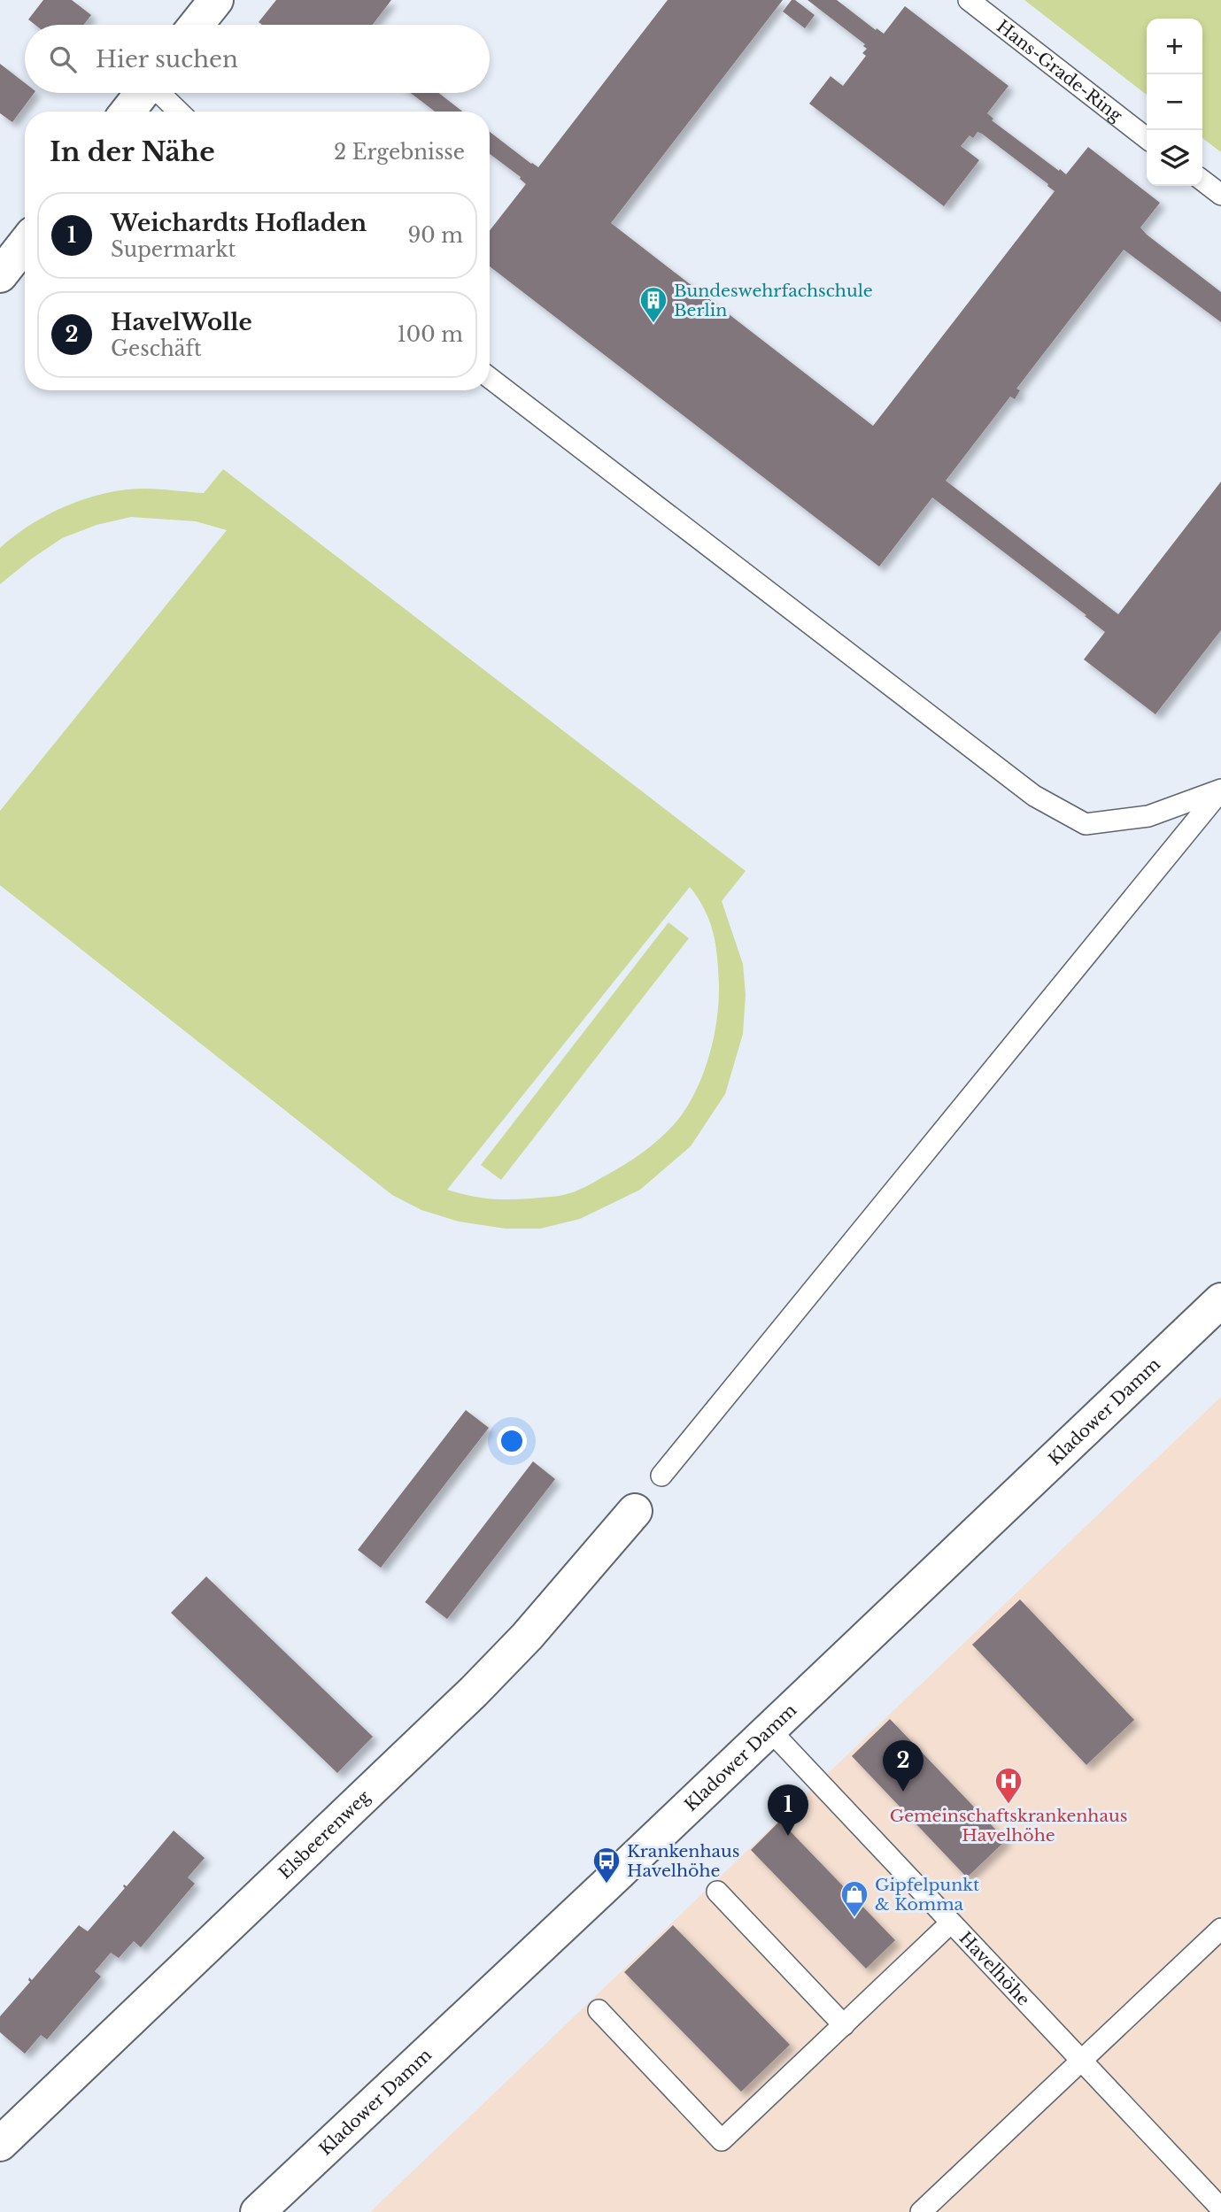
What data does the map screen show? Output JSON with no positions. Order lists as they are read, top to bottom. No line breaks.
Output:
{"streets":{"main road":["Kladower Damm","Elsbeerenweg"],"lane":["Hans-Grade-Ring","Havelhöhe"]},"crossings":[["Kladower Damm","Havelhöhe"]],"places":{"building":["Bundeswehrfachschule Berlin"],"hospital":["Gemeinschaftskrankenhaus Havelhöhe"],"bus stop":["Krankenhaus Havelhöhe"],"shop":["Gipfelpunkt & Komma"]},"page":{"map_buttons":["+","−"],"search":"Hier suchen","heading":["In der Nähe","2 Ergebnisse"],"list":[{"mark":"1","name":"Weichardts Hofladen","note":"Supermarkt","value":"90 m"},{"mark":"2","name":"HavelWolle","note":"Geschäft","value":"100 m"}],"pins":["2","1"]}}
